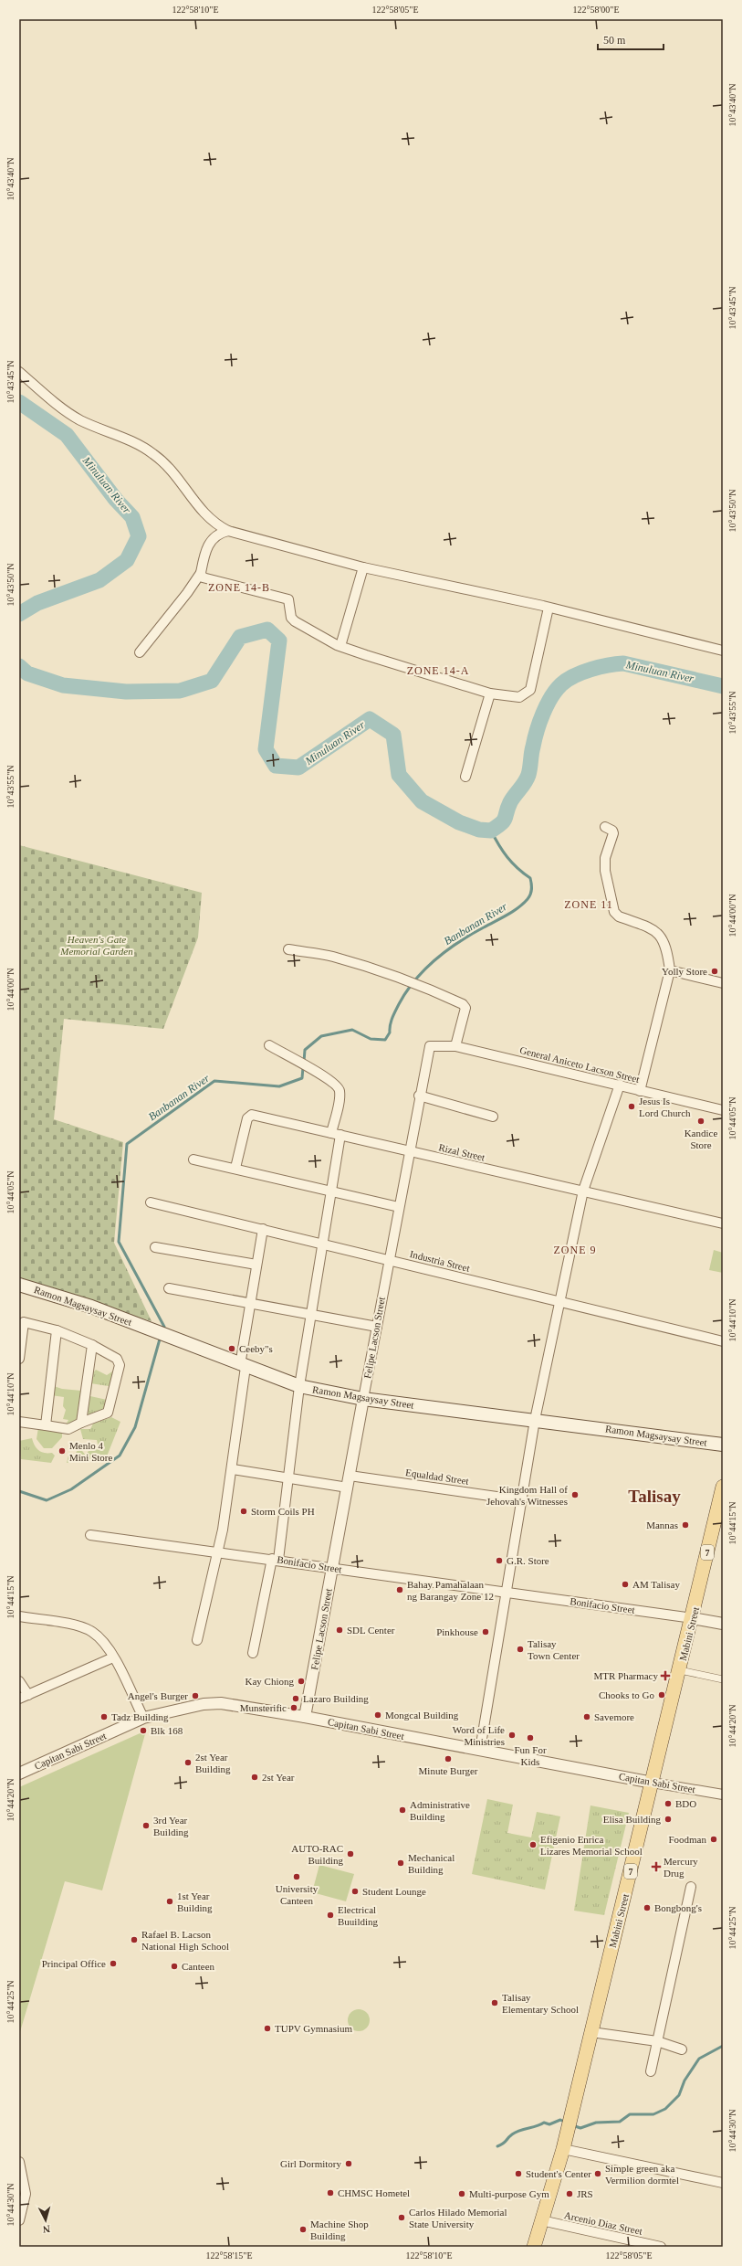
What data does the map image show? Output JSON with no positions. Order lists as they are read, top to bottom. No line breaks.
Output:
{"streets":{"main road":["Ramon Magsaysay Street","7","Mabini Street"],"street":["General Aniceto Lacson Street","Rizal Street","Industria Street","Felipe Lacson Street","Equaldad Street","Bonifacio Street","Capitan Sabi Street","Arcenio Diaz Street"]},"crossings":[["General Aniceto Lacson Street","Felipe Lacson Street"],["Rizal Street","Felipe Lacson Street"],["Industria Street","Felipe Lacson Street"],["Ramon Magsaysay Street","Felipe Lacson Street"],["Felipe Lacson Street","Equaldad Street"],["Felipe Lacson Street","Bonifacio Street"],["Felipe Lacson Street","Capitan Sabi Street"],["Bonifacio Street","Mabini Street"],["Mabini Street","Capitan Sabi Street"],["Mabini Street","Arcenio Diaz Street"]],"districts":["ZONE 14-B","ZONE 14-A","ZONE 11","ZONE 9","Talisay"],"water":["Minuluan River","Banbanan River"],"parks":["Heaven's Gate Memorial Garden"],"places":{"other":["Yolly Store","Jesus Is Lord Church","Kandice Store","Ceeby\"s","Menlo 4 Mini Store","Kingdom Hall of Jehovah's Witnesses","Storm Coils PH","Mannas","G.R. Store","AM Talisay","Bahay Pamahalaan ng Barangay Zone 12","SDL Center","Pinkhouse","Talisay Town Center","Kay Chiong","Chooks to Go","Angel's Burger","Lazaro Building","Munsterific","Mongcal Building","Tadz Building","Savemore","Blk 168","Word of Life Ministries","Fun For Kids","Minute Burger","2st Year Building","2st Year","BDO","Administrative Building","Elisa Building","3rd Year Building","Foodman","Efigenio Enrica Lizares Memorial School","AUTO-RAC Building","Mechanical Building","University Canteen","Student Lounge","1st Year Building","Bongbong's","Electrical Buuilding","Rafael B. Lacson National High School","Principal Office","Canteen","Talisay Elementary School","TUPV Gymnasium","Girl Dormitory","Student's Center","Simple green aka Vermilion dormtel","CHMSC Hometel","Multi-purpose Gym","JRS","Carlos Hilado Memorial State University","Machine Shop Building"],"health":["MTR Pharmacy","Mercury Drug"]},"scale_bar":"50 m","north":"bottom","coordinates":["122°58'10\"E","122°58'05\"E","122°58'00\"E","10°43'40\"N","10°43'45\"N","10°43'50\"N","10°43'55\"N","10°44'00\"N","10°44'05\"N","10°44'10\"N","10°44'15\"N","10°44'20\"N","10°44'25\"N","10°44'30\"N","122°58'15\"E"]}
